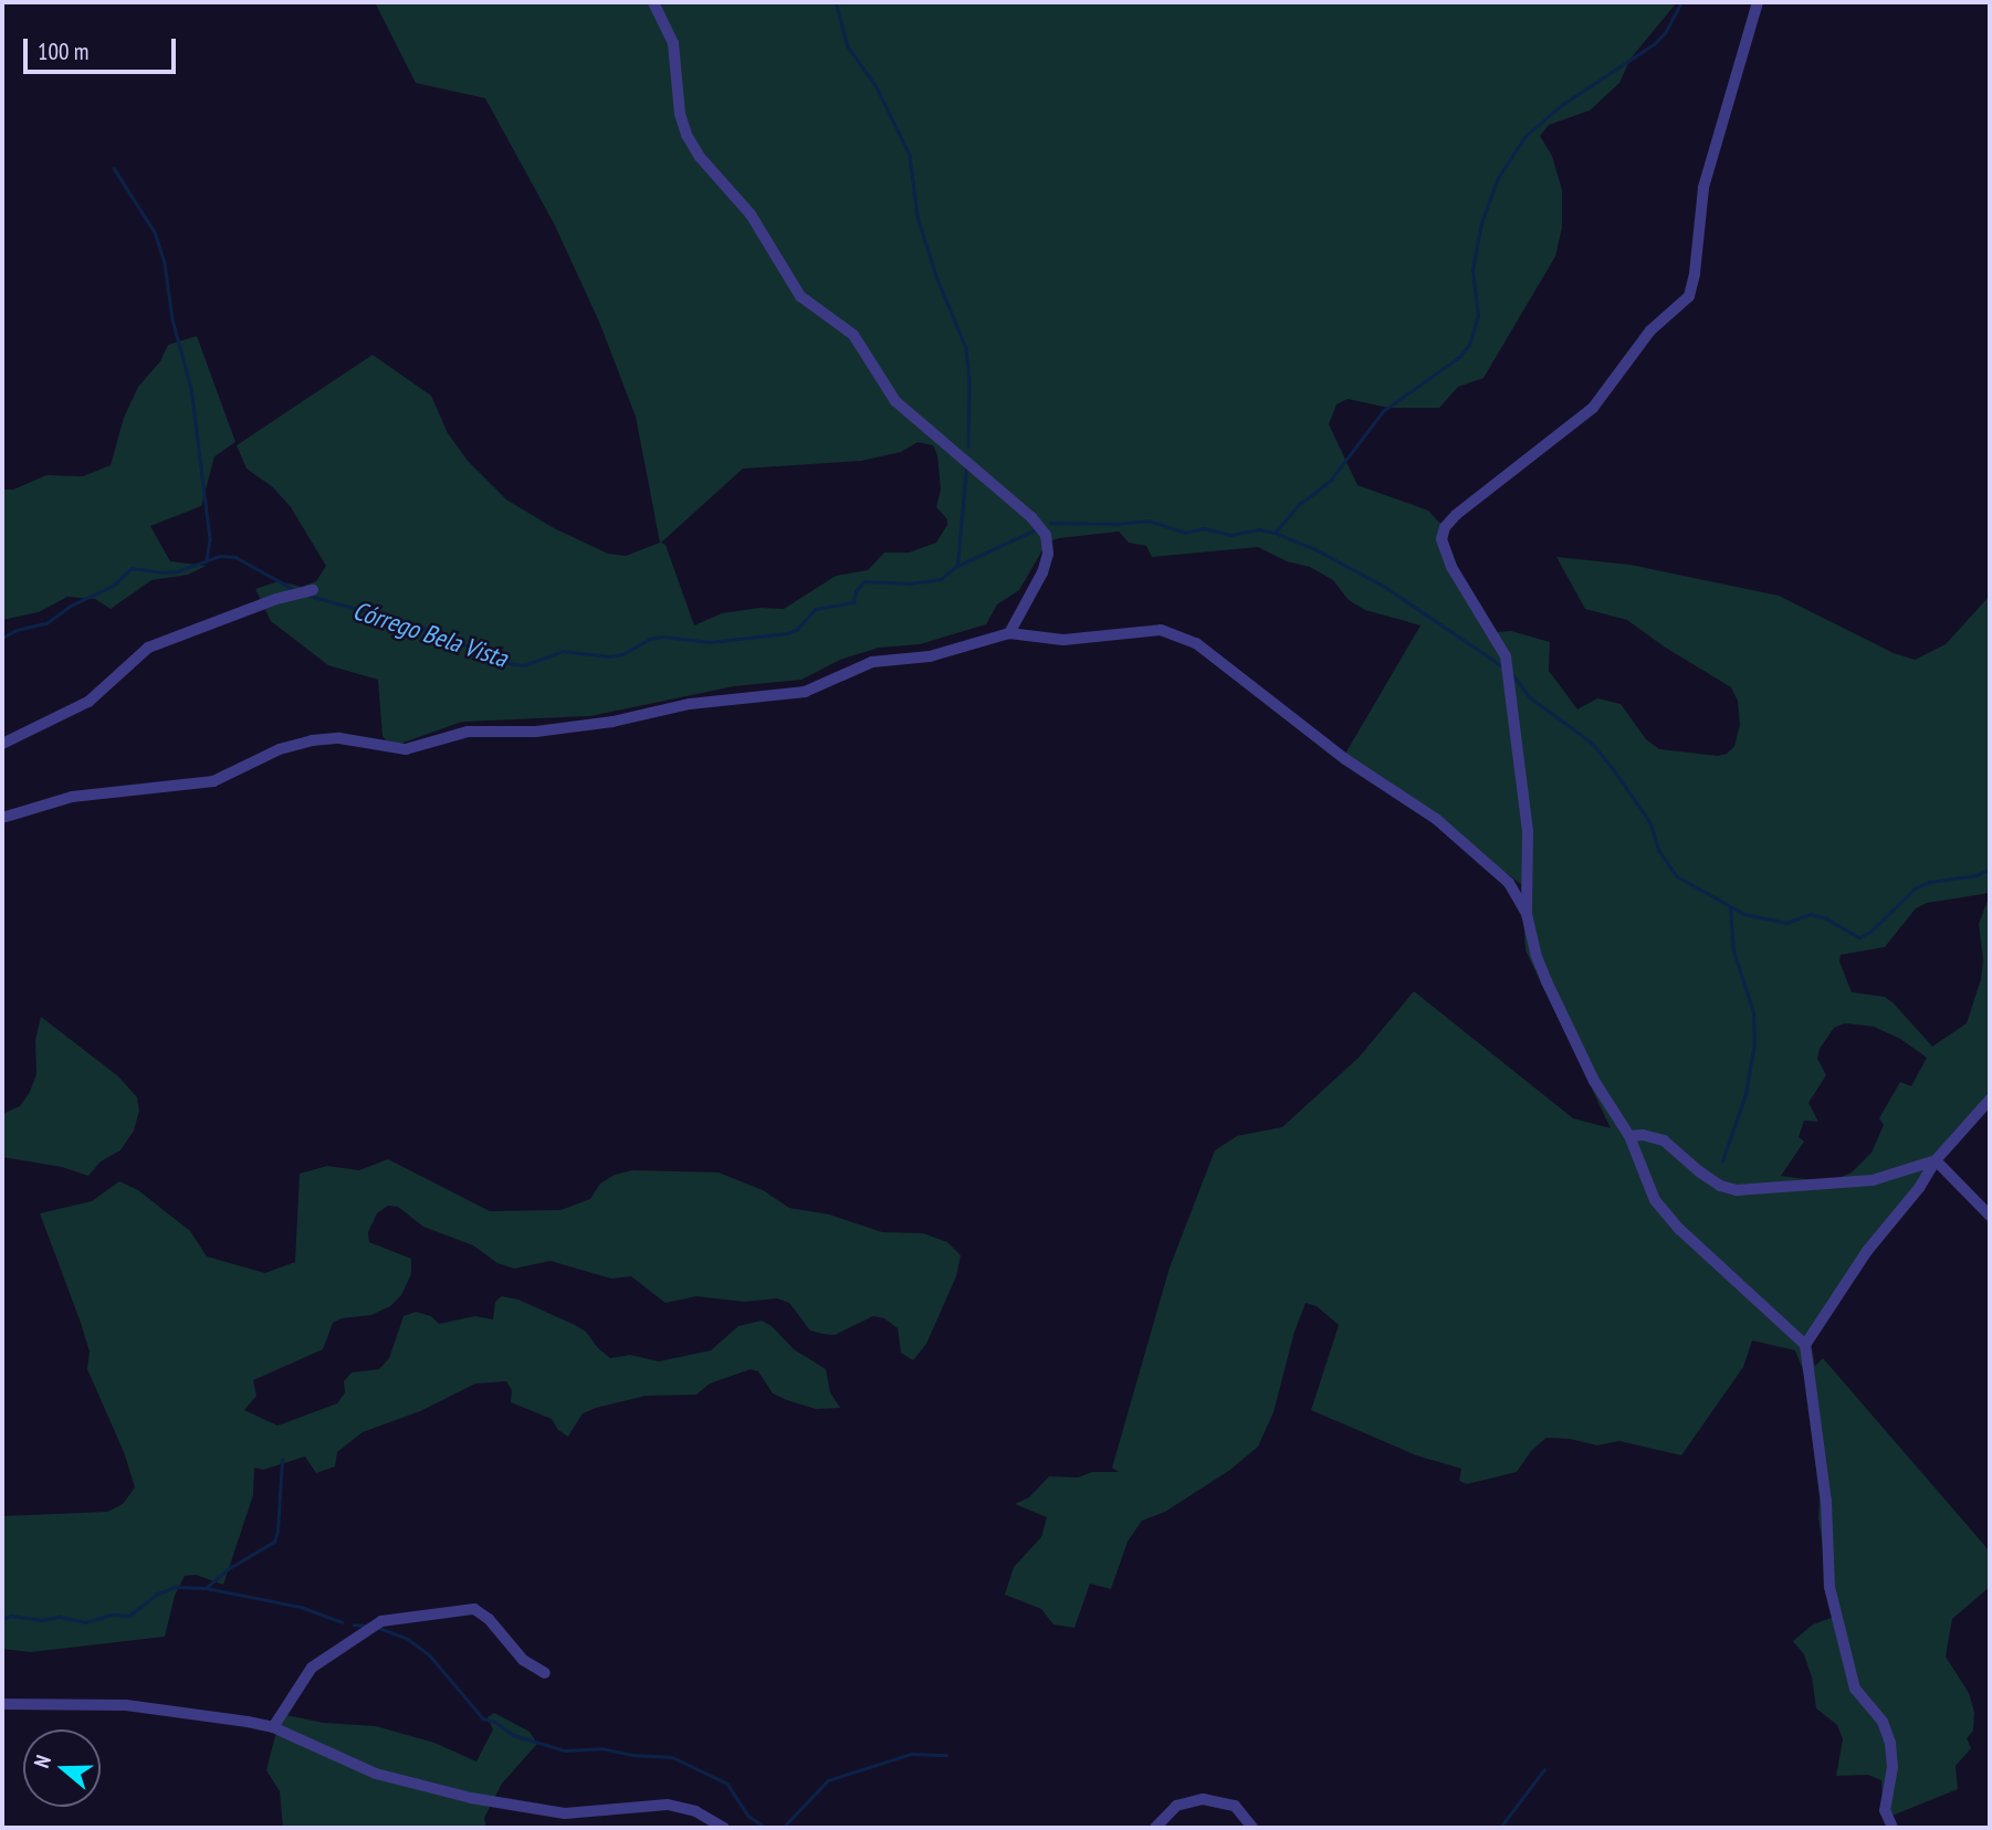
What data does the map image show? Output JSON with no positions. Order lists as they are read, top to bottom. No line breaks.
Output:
{"water":["Córrego Bela Vista"],"scale_bar":"100 m","north":"left"}
